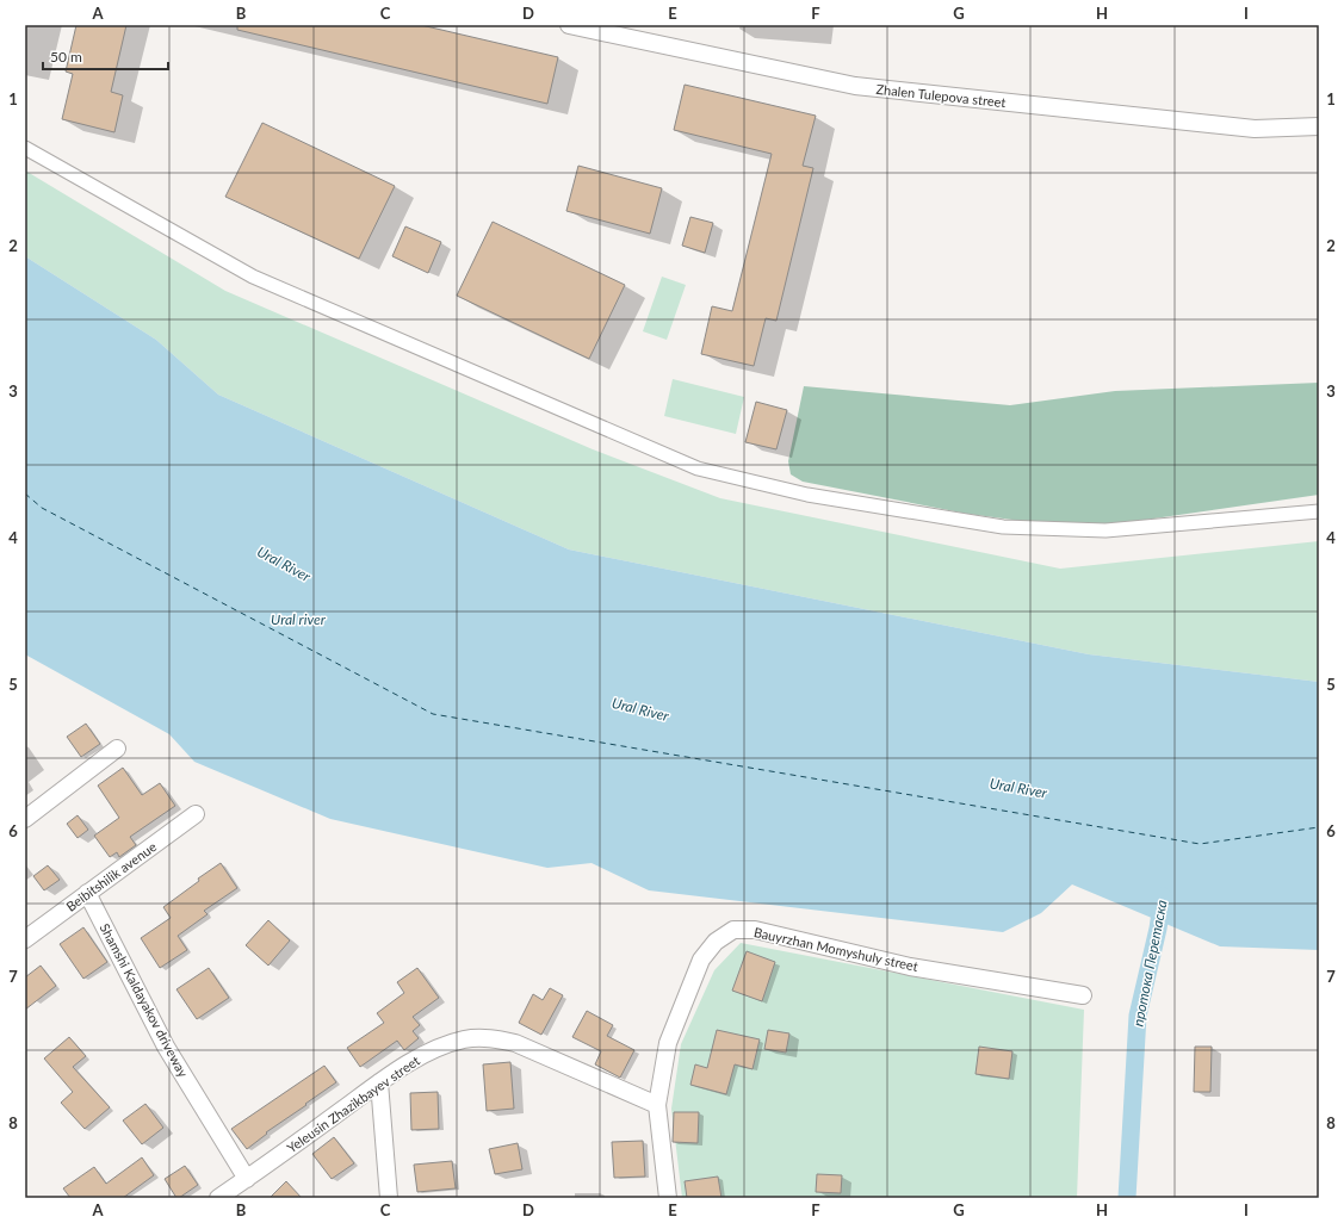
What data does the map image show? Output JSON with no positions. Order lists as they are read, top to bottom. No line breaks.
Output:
{"streets":{"street":["Zhalen Tulepova street","Beibitshilik avenue","Bauyrzhan Momyshuly street","Shamshi Kaldayakov driveway","Yeleusin Zhazikbayev street"]},"crossings":[["Beibitshilik avenue","Shamshi Kaldayakov driveway"],["Bauyrzhan Momyshuly street","Yeleusin Zhazikbayev street"],["Shamshi Kaldayakov driveway","Yeleusin Zhazikbayev street"]],"water":["Ural River","Ural river","протока Перетаска"],"scale_bar":"50 m","grid":{"columns":["A","B","C","D","E","F","G","H","I"],"rows":["1","2","3","4","5","6","7","8"]}}
